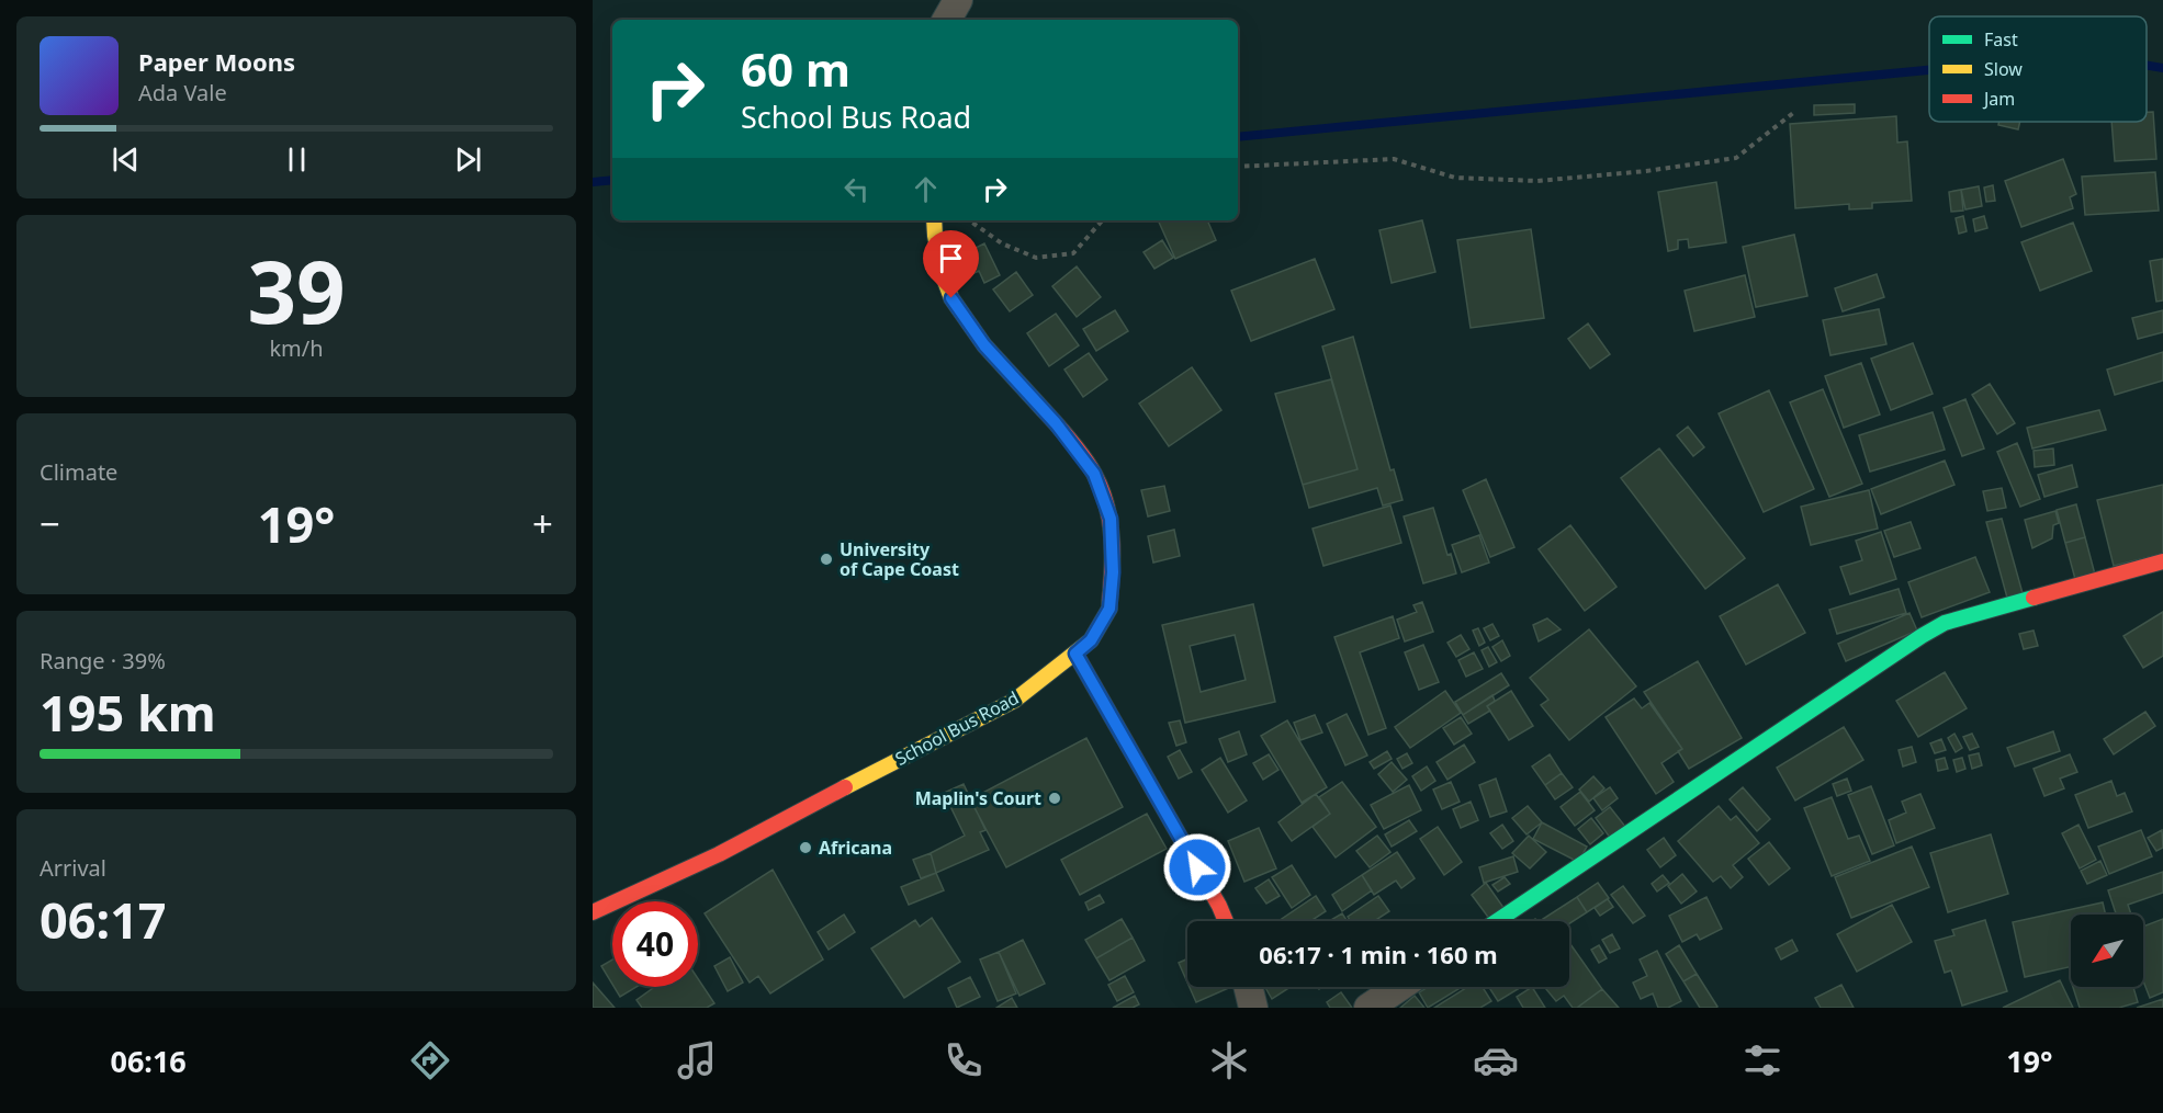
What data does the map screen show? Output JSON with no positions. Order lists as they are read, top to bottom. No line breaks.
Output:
{"streets":{"street":["School Bus Road"]},"places":["University of Cape Coast","Maplin's Court","Africana"],"legend":["Fast","Slow","Jam"],"north":"bottom left","page":{"turn":["60 m","School Bus Road"],"song":["Paper Moons","Ada Vale"],"tile":[["39","km/h"],"Climate",["Range · 39%","195 km"],["Arrival","06:17"]],"heat":["−","19°","+"],"limit":"40","trip":"06:17 · 1 min · 160 m","tabs":["06:16","19°"]}}
